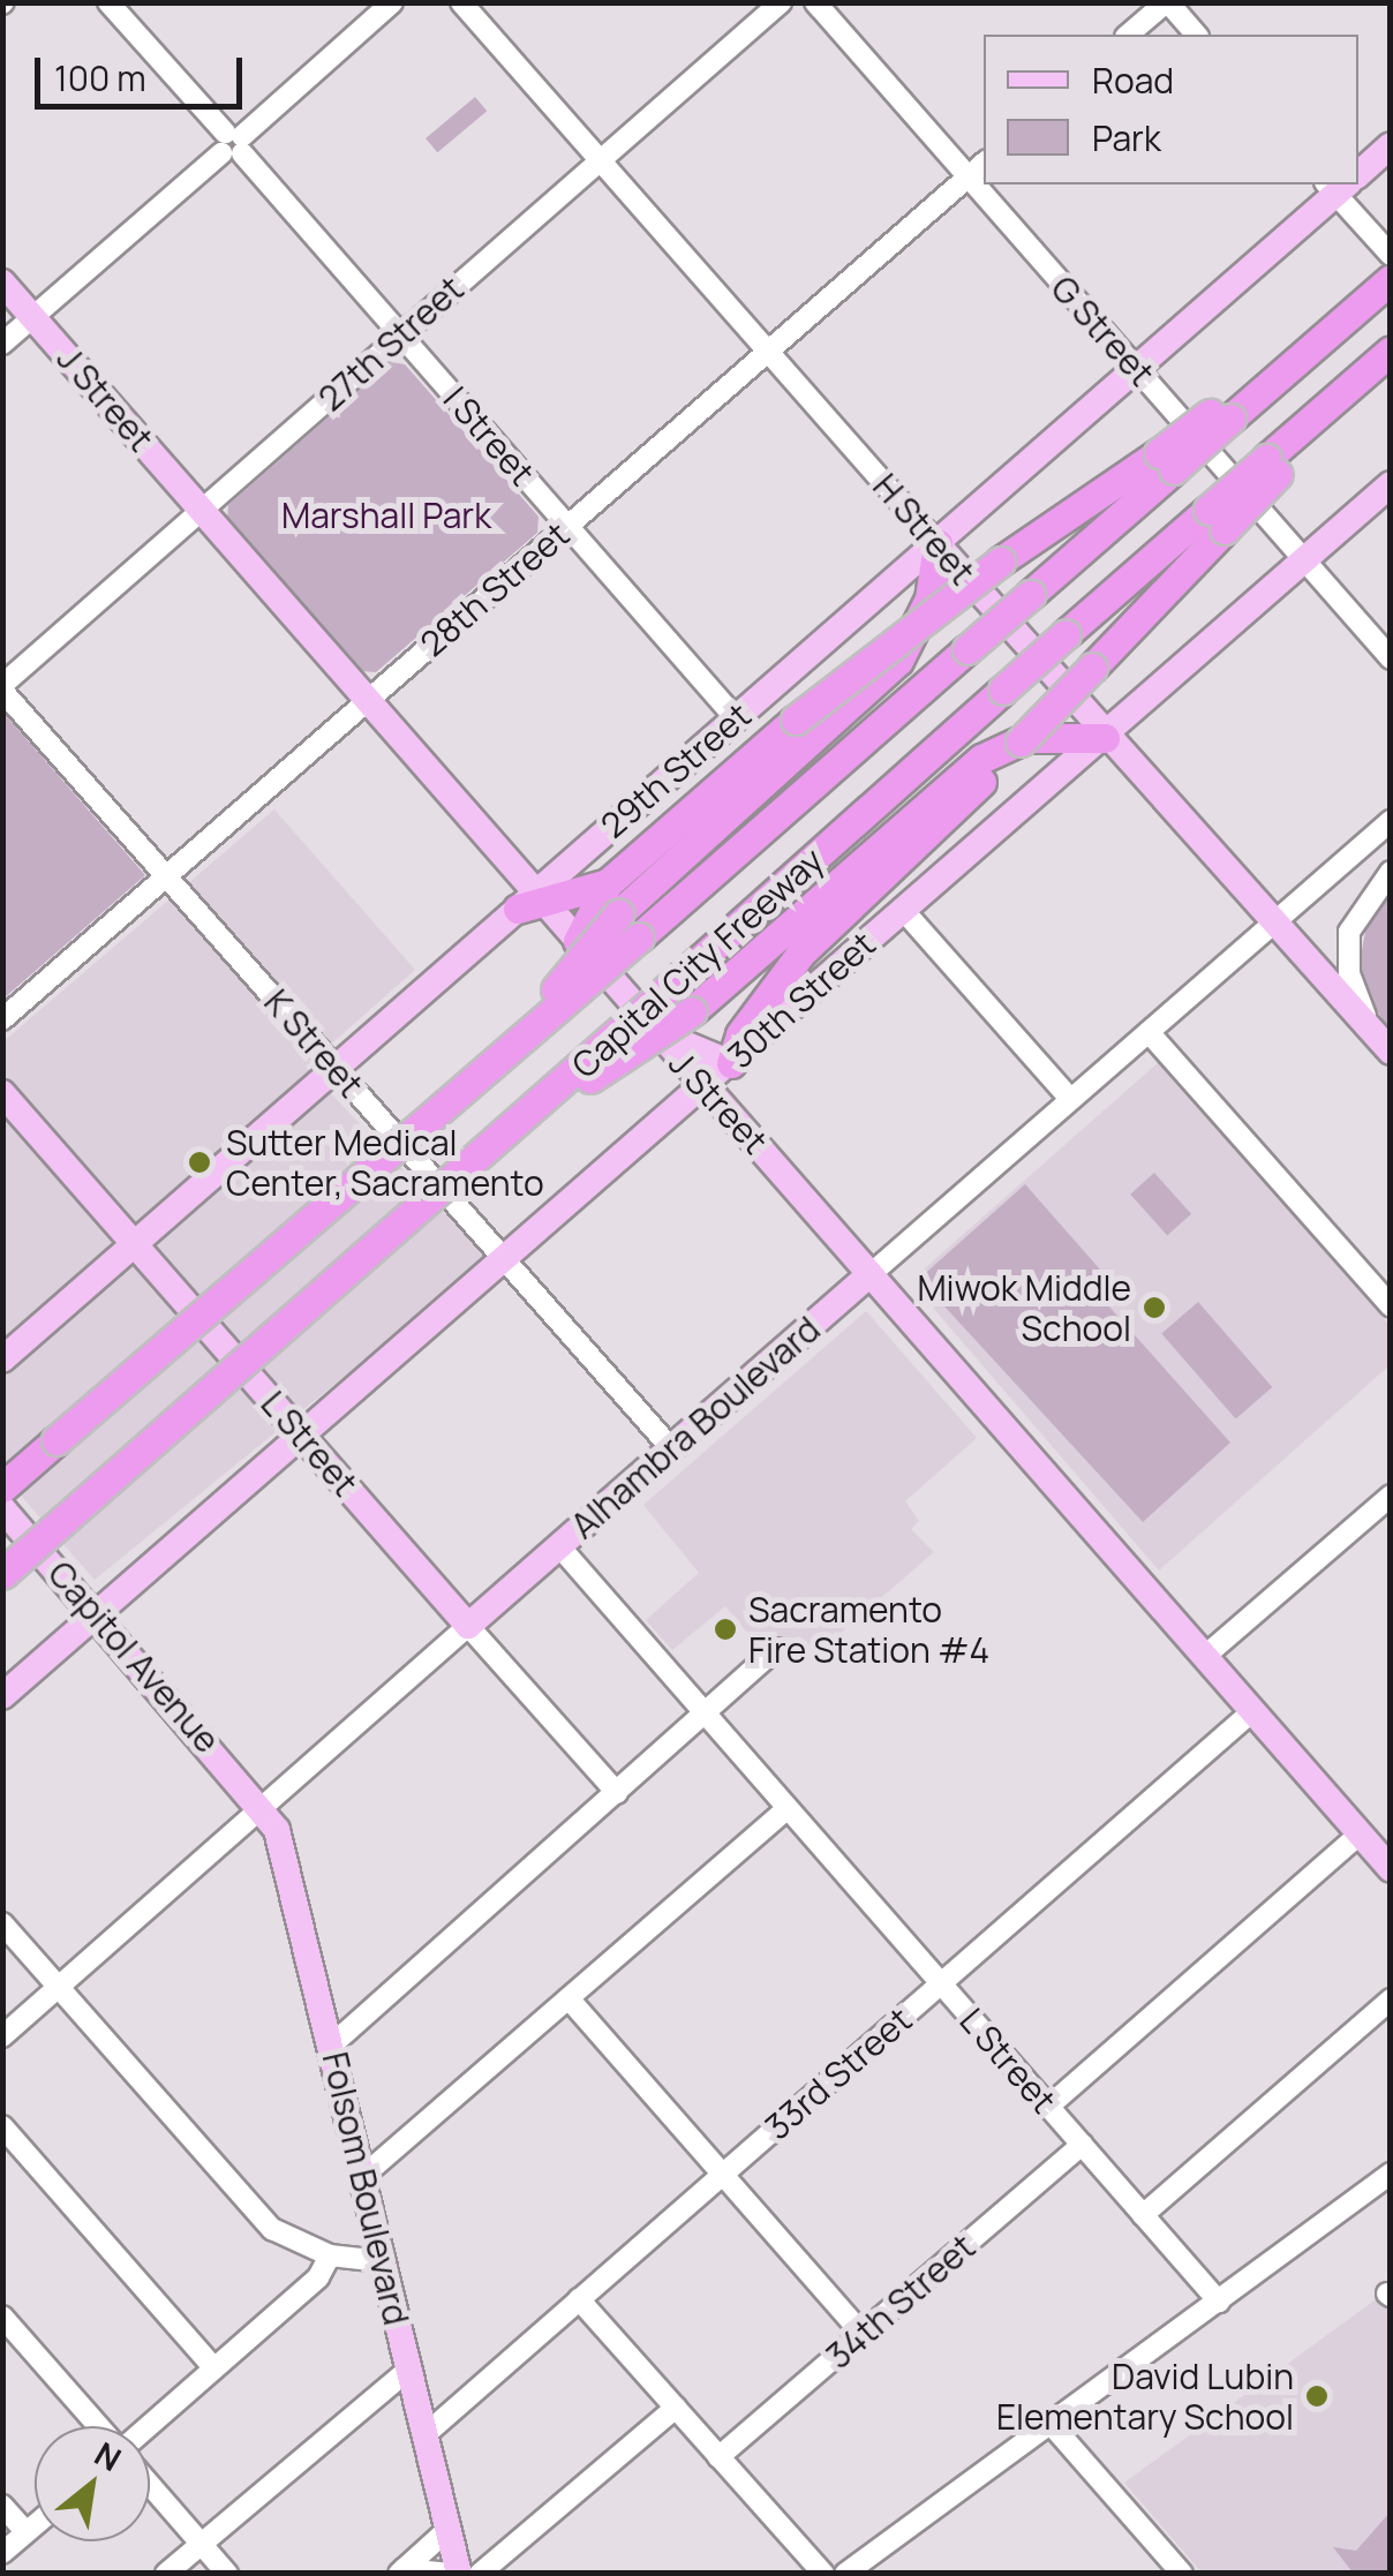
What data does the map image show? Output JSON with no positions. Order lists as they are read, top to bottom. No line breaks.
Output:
{"streets":{"highway":["Capital City Freeway"],"main road":["J Street","H Street","29th Street","30th Street","Alhambra Boulevard","L Street","Capitol Avenue","Folsom Boulevard"],"street":["G Street","27th Street","I Street","28th Street","K Street","33rd Street","34th Street"]},"crossings":[["G Street","28th Street"],["G Street","29th Street"],["G Street","30th Street"],["27th Street","J Street"],["27th Street","I Street"],["27th Street","H Street"],["27th Street","K Street"],["J Street","28th Street"],["J Street","29th Street"],["J Street","30th Street"],["J Street","Alhambra Boulevard"],["J Street","33rd Street"],["I Street","28th Street"],["I Street","29th Street"],["H Street","28th Street"],["H Street","29th Street"],["H Street","30th Street"],["H Street","Alhambra Boulevard"],["28th Street","K Street"],["29th Street","K Street"],["29th Street","L Street"],["30th Street","K Street"],["30th Street","L Street"],["30th Street","Capitol Avenue"],["K Street","Alhambra Boulevard"],["Alhambra Boulevard","L Street"],["Alhambra Boulevard","Capitol Avenue"],["Alhambra Boulevard","Folsom Boulevard"],["L Street","33rd Street"],["L Street","34th Street"],["Capitol Avenue","Folsom Boulevard"],["33rd Street","Folsom Boulevard"]],"parks":["Marshall Park"],"places":["Sutter Medical Center, Sacramento","Miwok Middle School","Sacramento Fire Station #4","David Lubin Elementary School"],"legend":["Road","Park"],"scale_bar":"100 m","north":"top right"}
